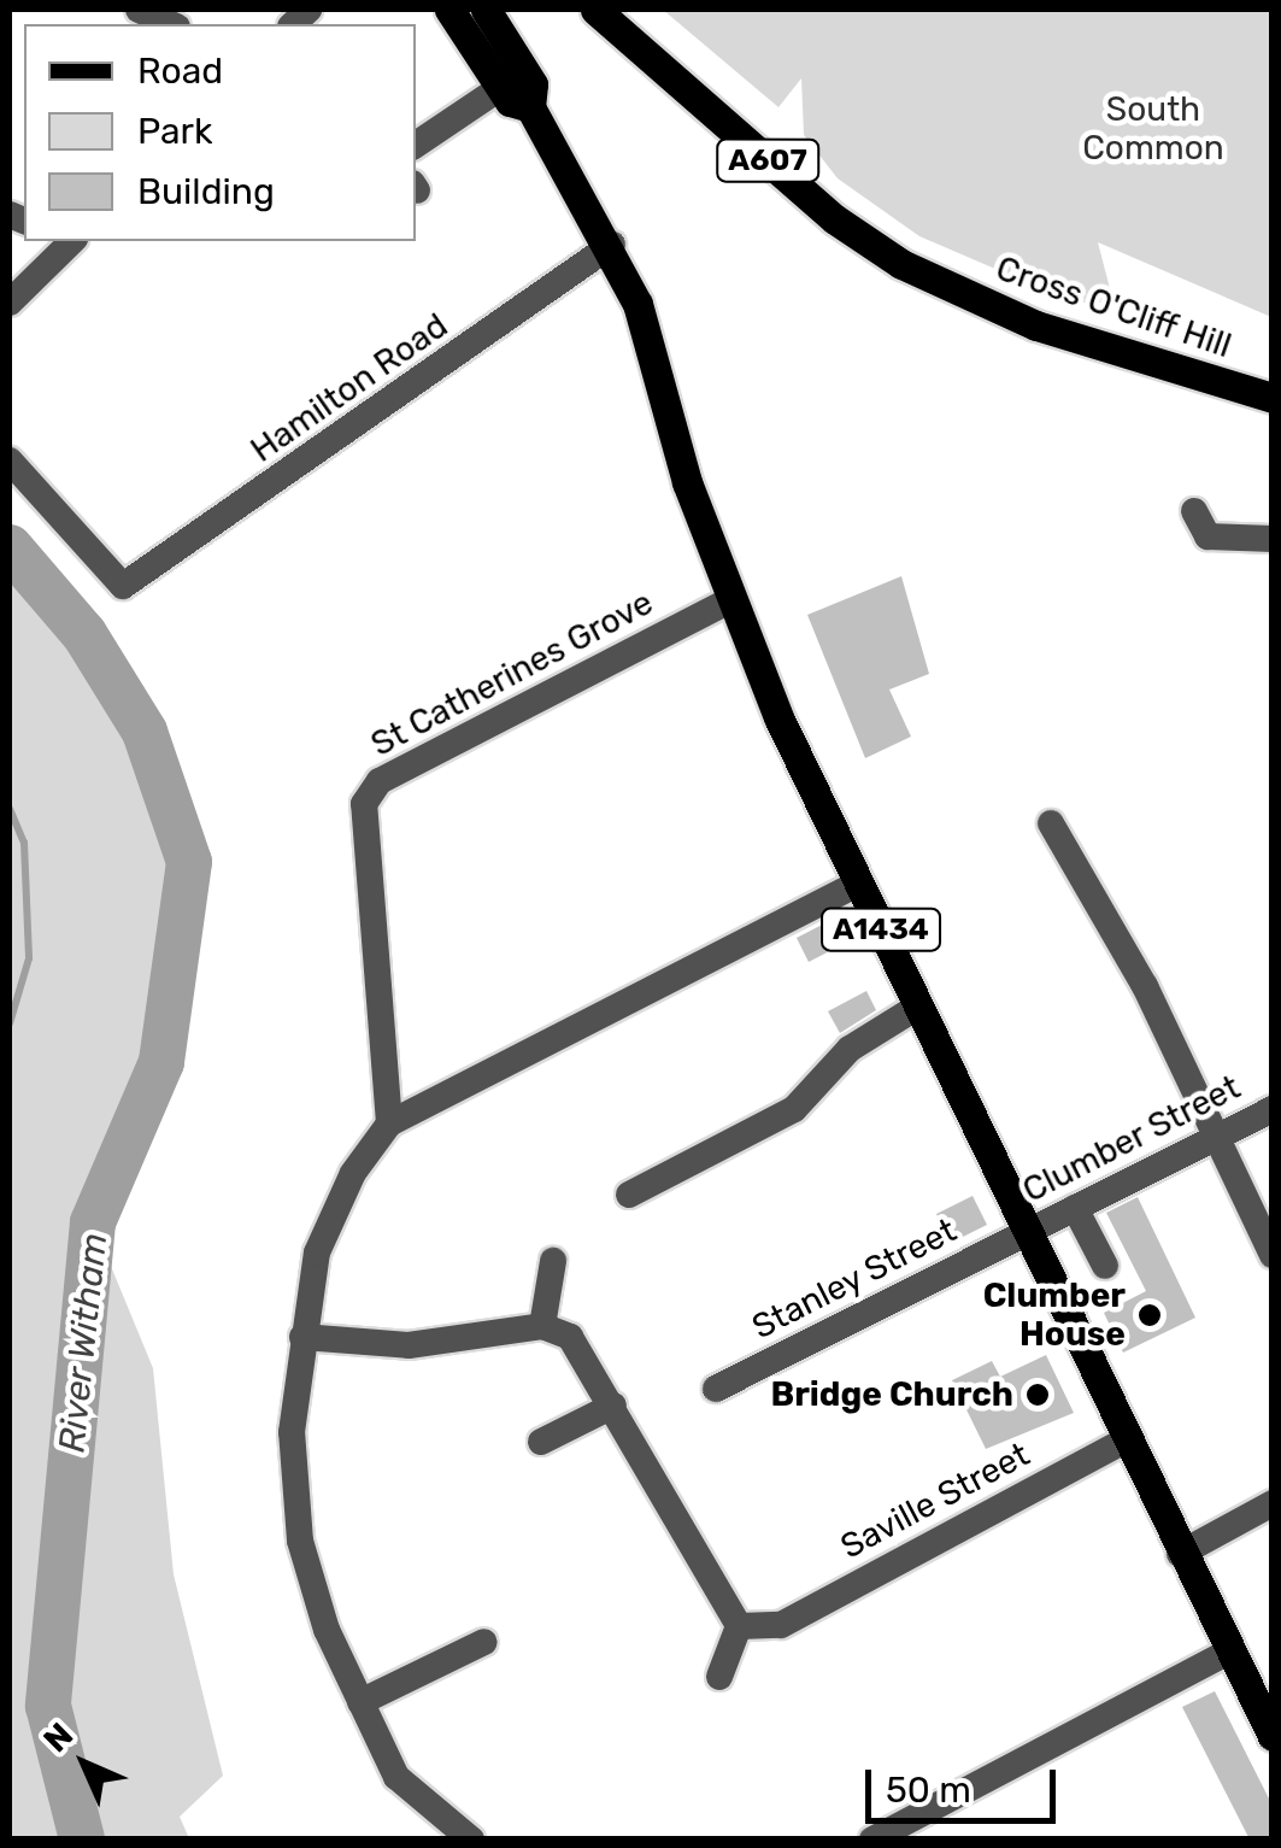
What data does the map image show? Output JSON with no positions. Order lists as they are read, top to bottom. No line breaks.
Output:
{"streets":{"main road":["A607","Cross O'Cliff Hill","A1434"],"street":["Hamilton Road","St Catherines Grove","Clumber Street","Stanley Street","Saville Street"]},"crossings":[["Hamilton Road","A1434"],["St Catherines Grove","A1434"],["A1434","Clumber Street"],["A1434","Stanley Street"],["A1434","Saville Street"],["Clumber Street","Stanley Street"]],"water":["River Witham"],"parks":["South Common"],"places":["Clumber House","Bridge Church"],"legend":["Road","Park","Building"],"scale_bar":"50 m","north":"top left"}
